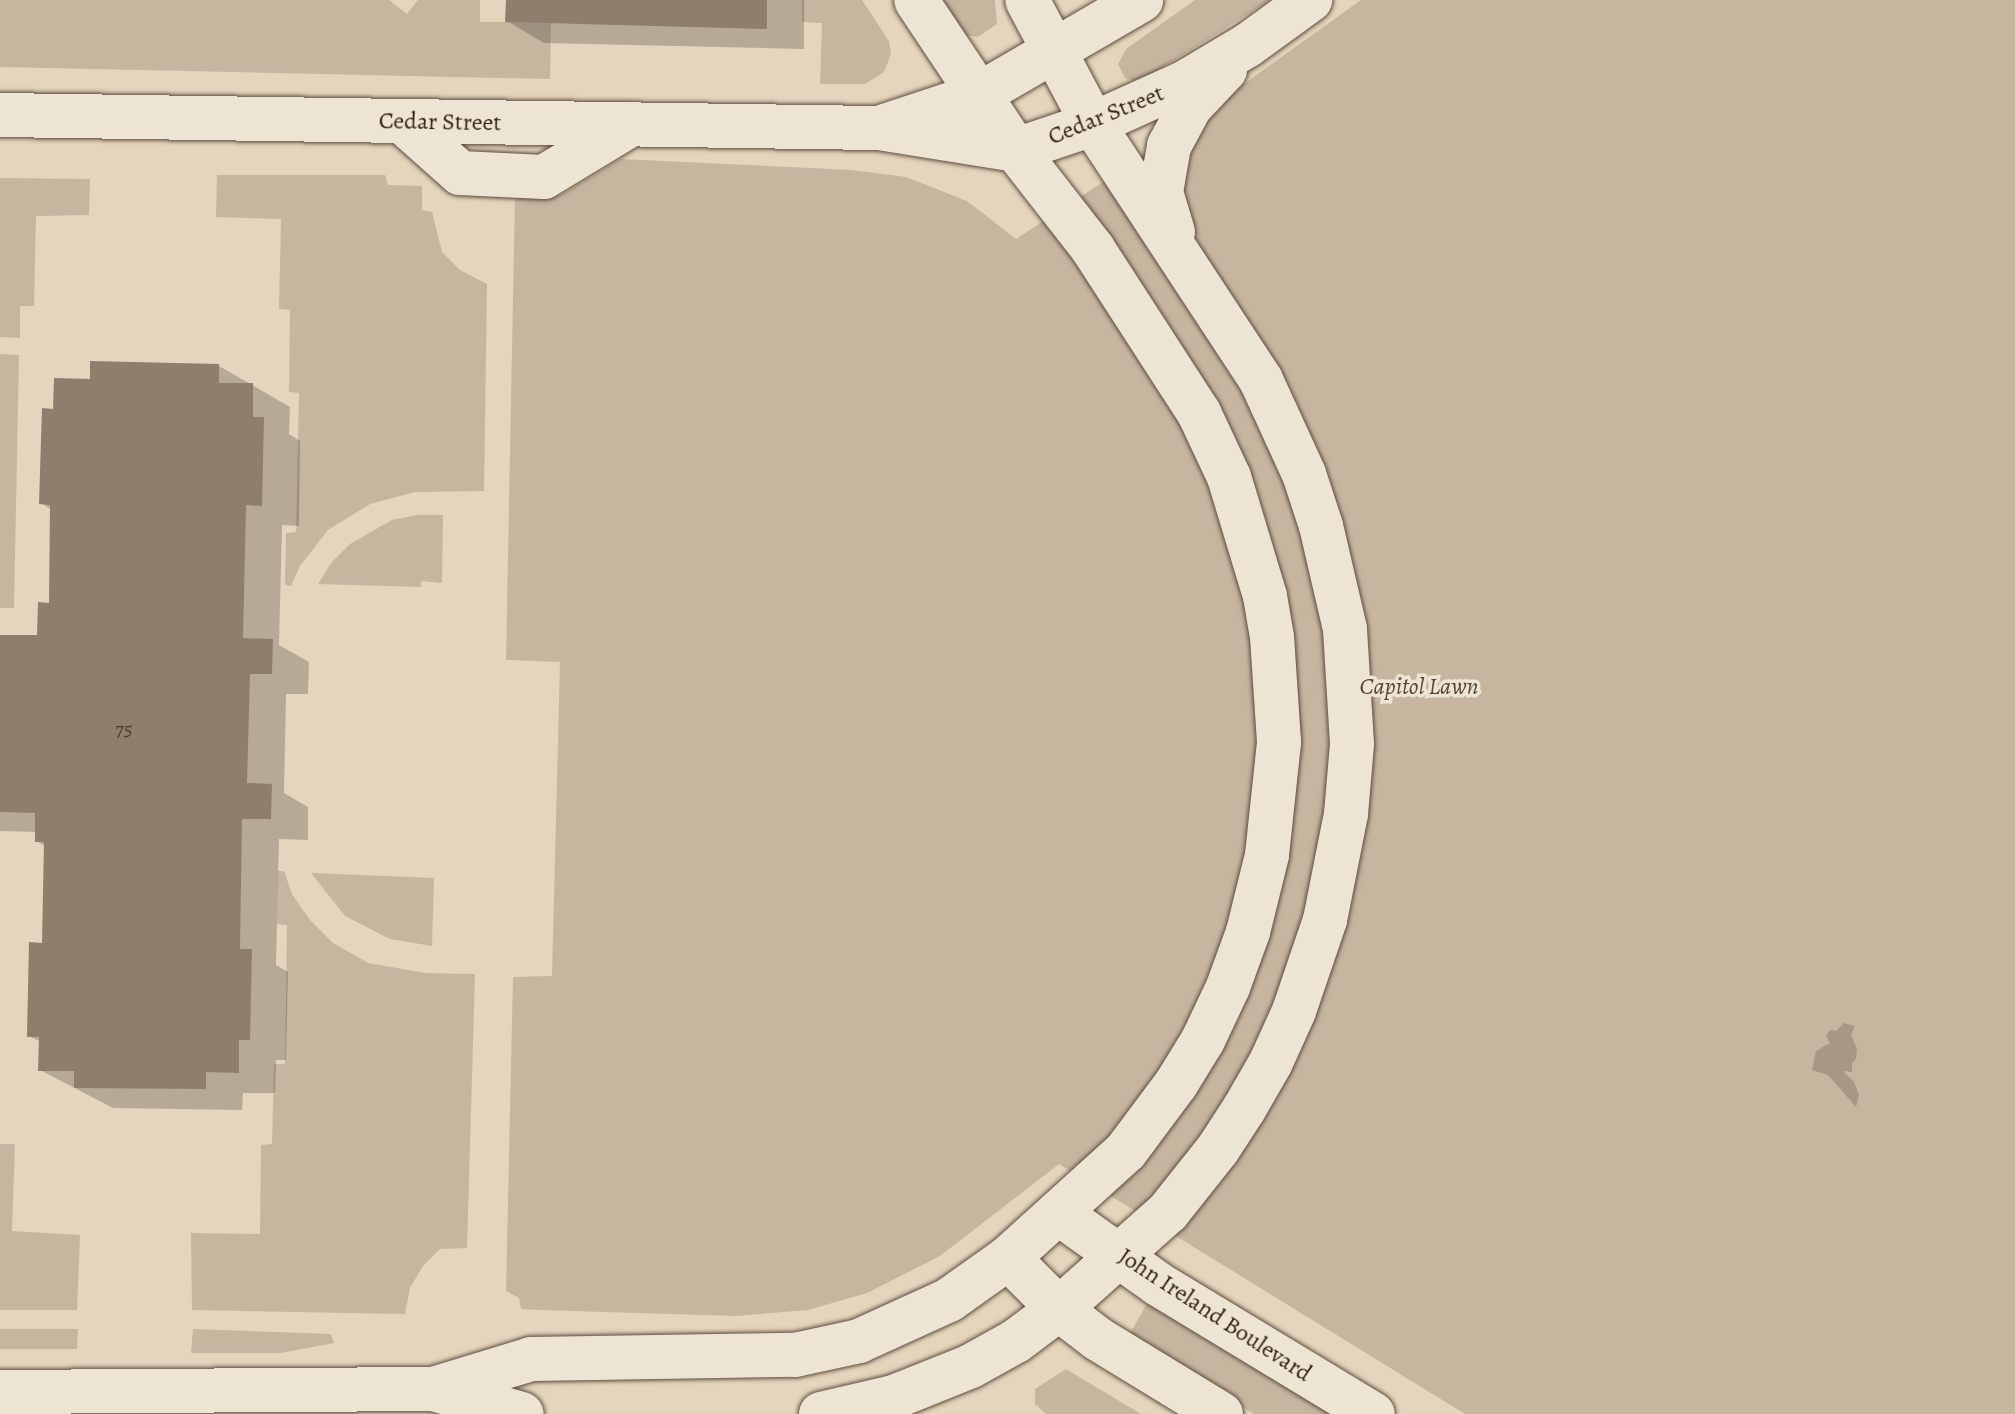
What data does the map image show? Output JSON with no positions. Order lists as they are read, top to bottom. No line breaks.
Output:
{"streets":{"street":["Cedar Street","John Ireland Boulevard"]},"parks":["Capitol Lawn"],"house_numbers":["75"]}
